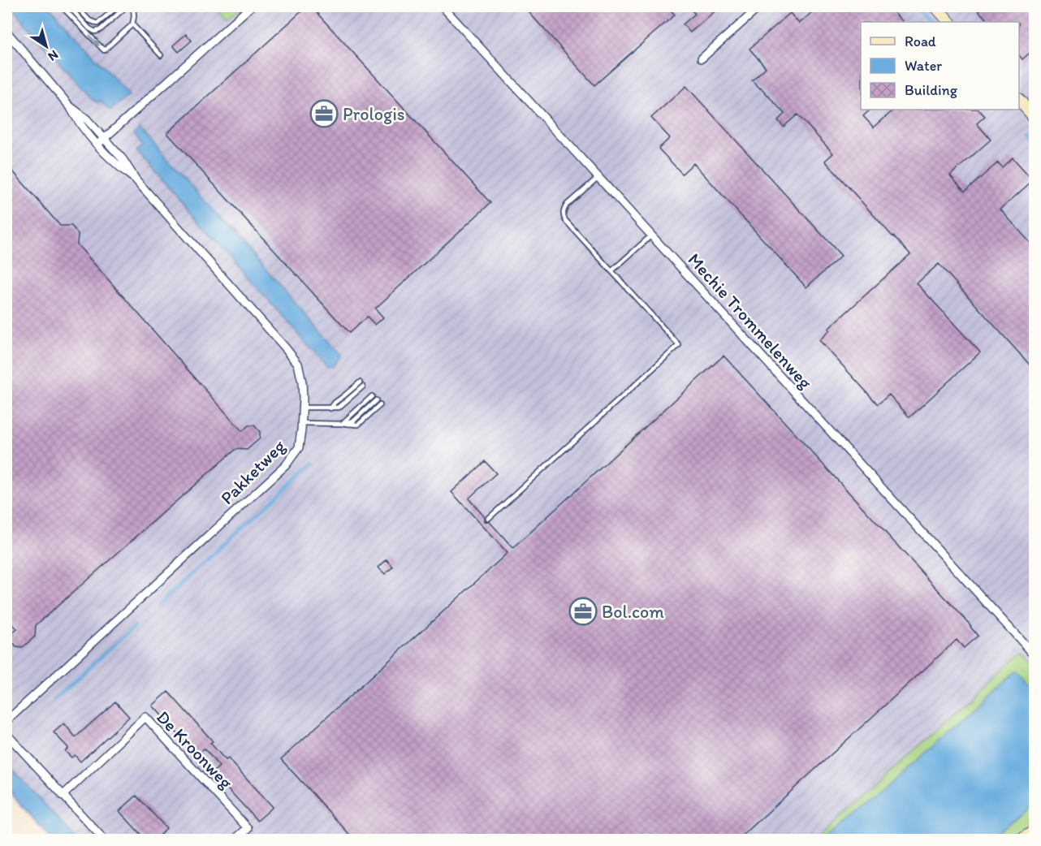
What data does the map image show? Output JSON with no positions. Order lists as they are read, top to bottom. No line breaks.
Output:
{"streets":{"street":["Mechie Trommelenweg","Pakketweg","De Kroonweg"]},"places":{"office":["Prologis","Bol.com"]},"legend":["Road","Water","Building"],"north":"bottom right"}
